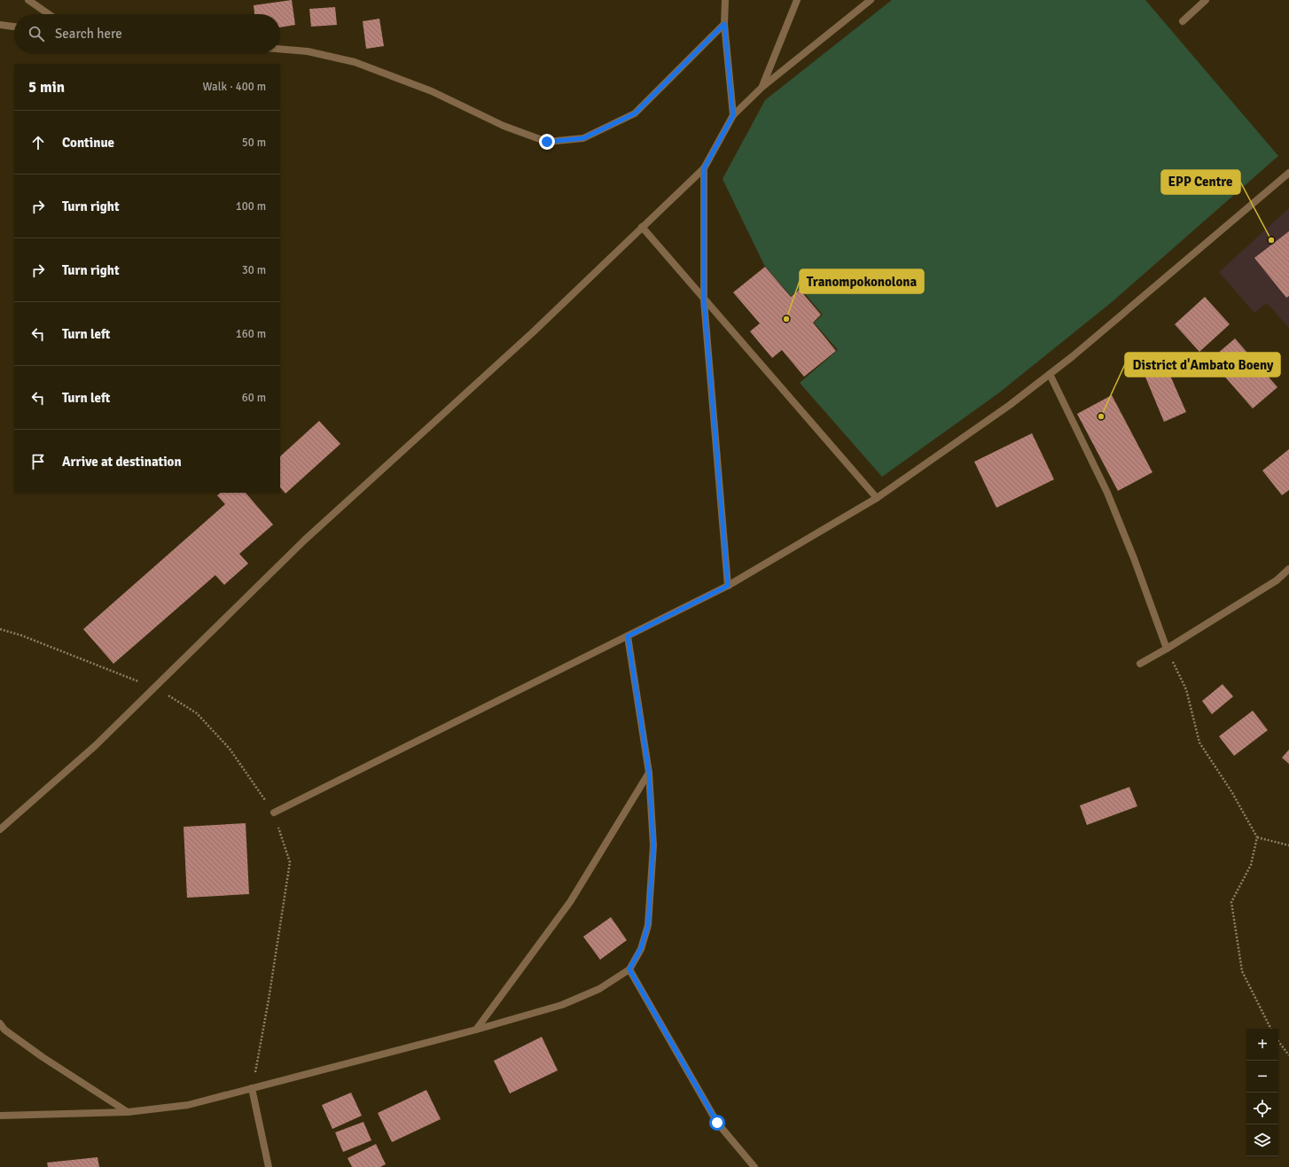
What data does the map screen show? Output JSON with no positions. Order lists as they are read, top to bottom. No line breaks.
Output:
{"places":["EPP Centre","Tranompokonolona","District d'Ambato Boeny"],"page":{"search":"Search here","heading":["5 min","Walk · 400 m"],"list":[["Continue","50 m"],["Turn right","100 m"],["Turn right","30 m"],["Turn left","160 m"],["Turn left","60 m"],"Arrive at destination"],"map_buttons":["+","−"]}}
